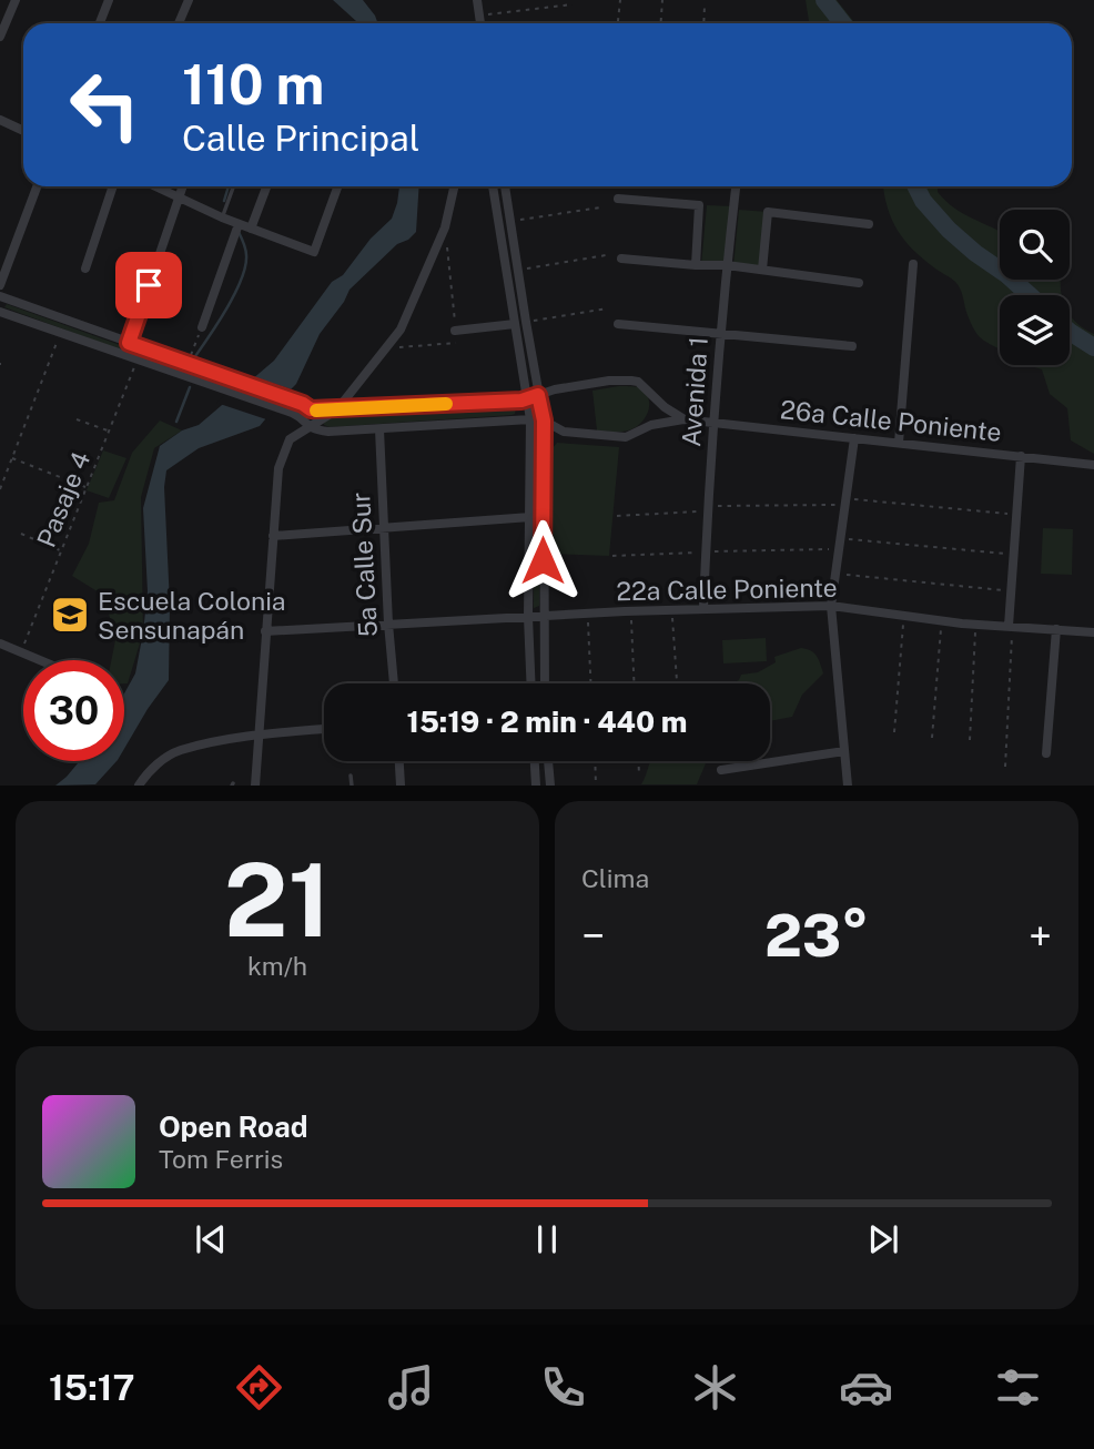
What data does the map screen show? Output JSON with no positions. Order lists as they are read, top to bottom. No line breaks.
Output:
{"streets":{"street":["Avenida 1","26a Calle Poniente","5a Calle Sur","22a Calle Poniente"],"path":["Pasaje 4"]},"crossings":[["Avenida 1","26a Calle Poniente"],["Avenida 1","22a Calle Poniente"],["26a Calle Poniente","5a Calle Sur"],["5a Calle Sur","22a Calle Poniente"]],"places":{"school or university":["Escuela Colonia Sensunapán"]},"page":{"turn":["110 m","Calle Principal"],"limit":"30","trip":"15:19 · 2 min · 440 m","tile":[["21","km/h"],"Clima"],"heat":["−","23°","+"],"song":["Open Road","Tom Ferris"],"tabs":"15:17"}}
